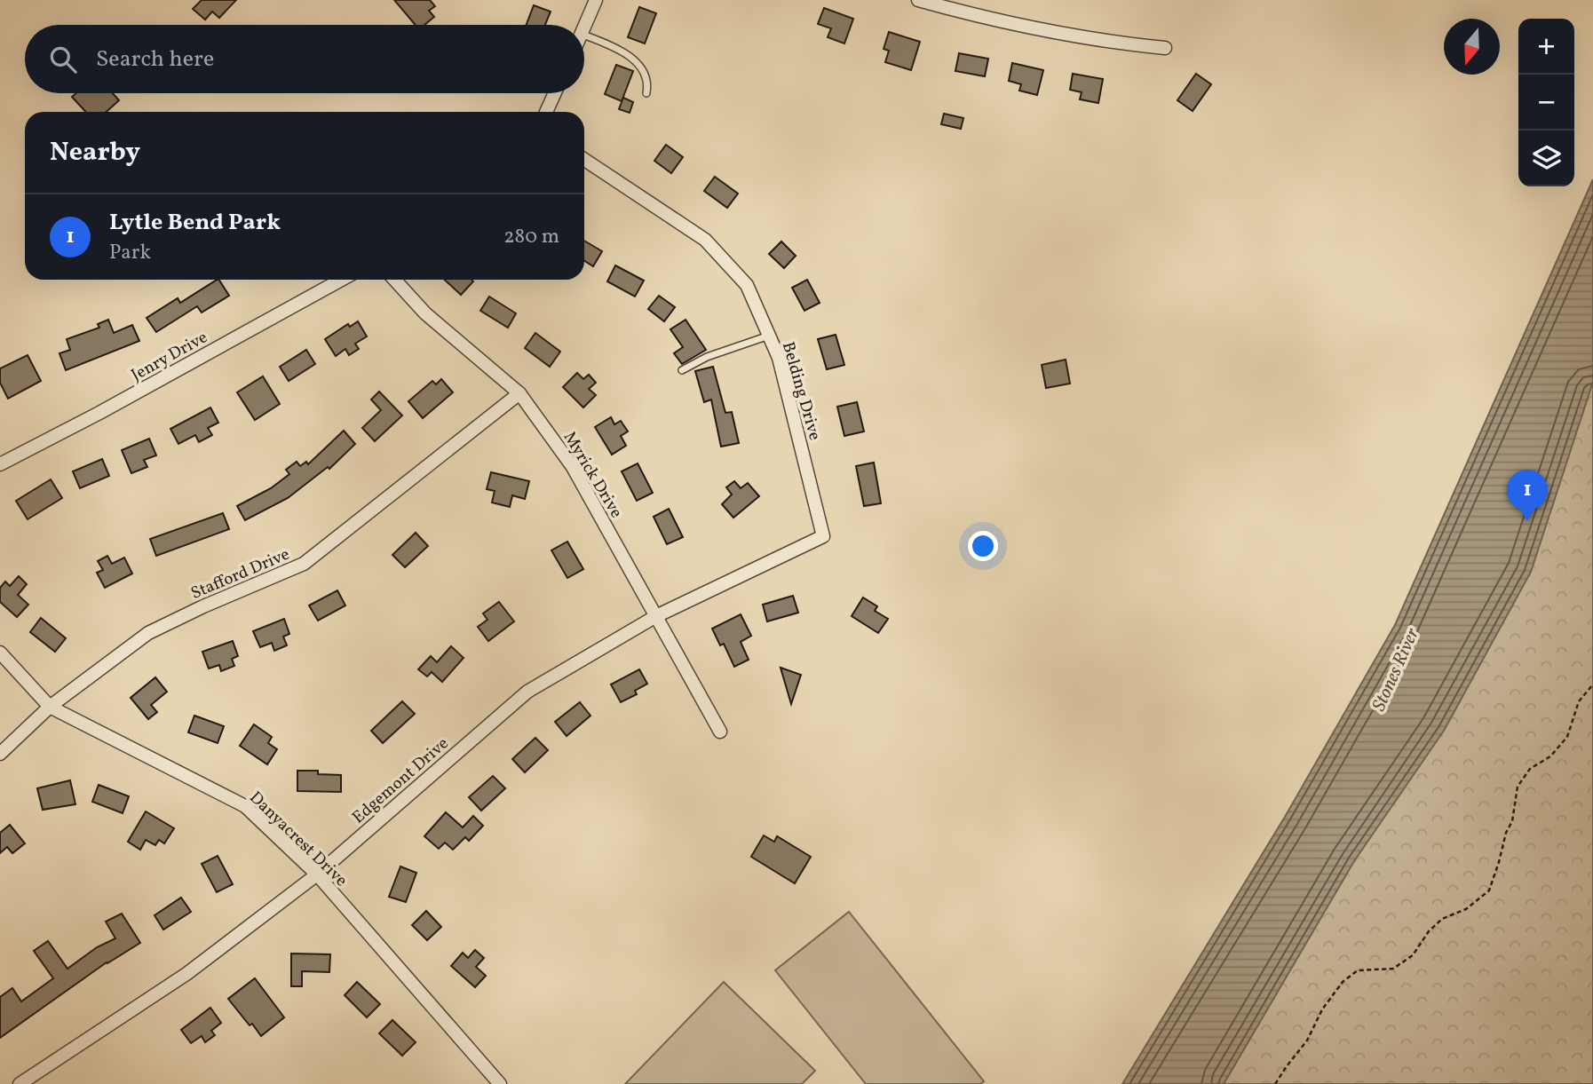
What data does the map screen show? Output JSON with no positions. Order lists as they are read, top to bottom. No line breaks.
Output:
{"streets":{"street":["Jenry Drive","Belding Drive","Myrick Drive","Stafford Drive","Edgemont Drive","Danyacrest Drive"]},"crossings":[["Belding Drive","Edgemont Drive"],["Myrick Drive","Stafford Drive"],["Myrick Drive","Edgemont Drive"],["Stafford Drive","Danyacrest Drive"],["Edgemont Drive","Danyacrest Drive"]],"water":["Stones River"],"north":"bottom","page":{"map_buttons":["+","−"],"search":"Search here","heading":"Nearby","list":[{"mark":"1","name":"Lytle Bend Park","note":"Park","value":"280 m"}],"pins":"1"}}
